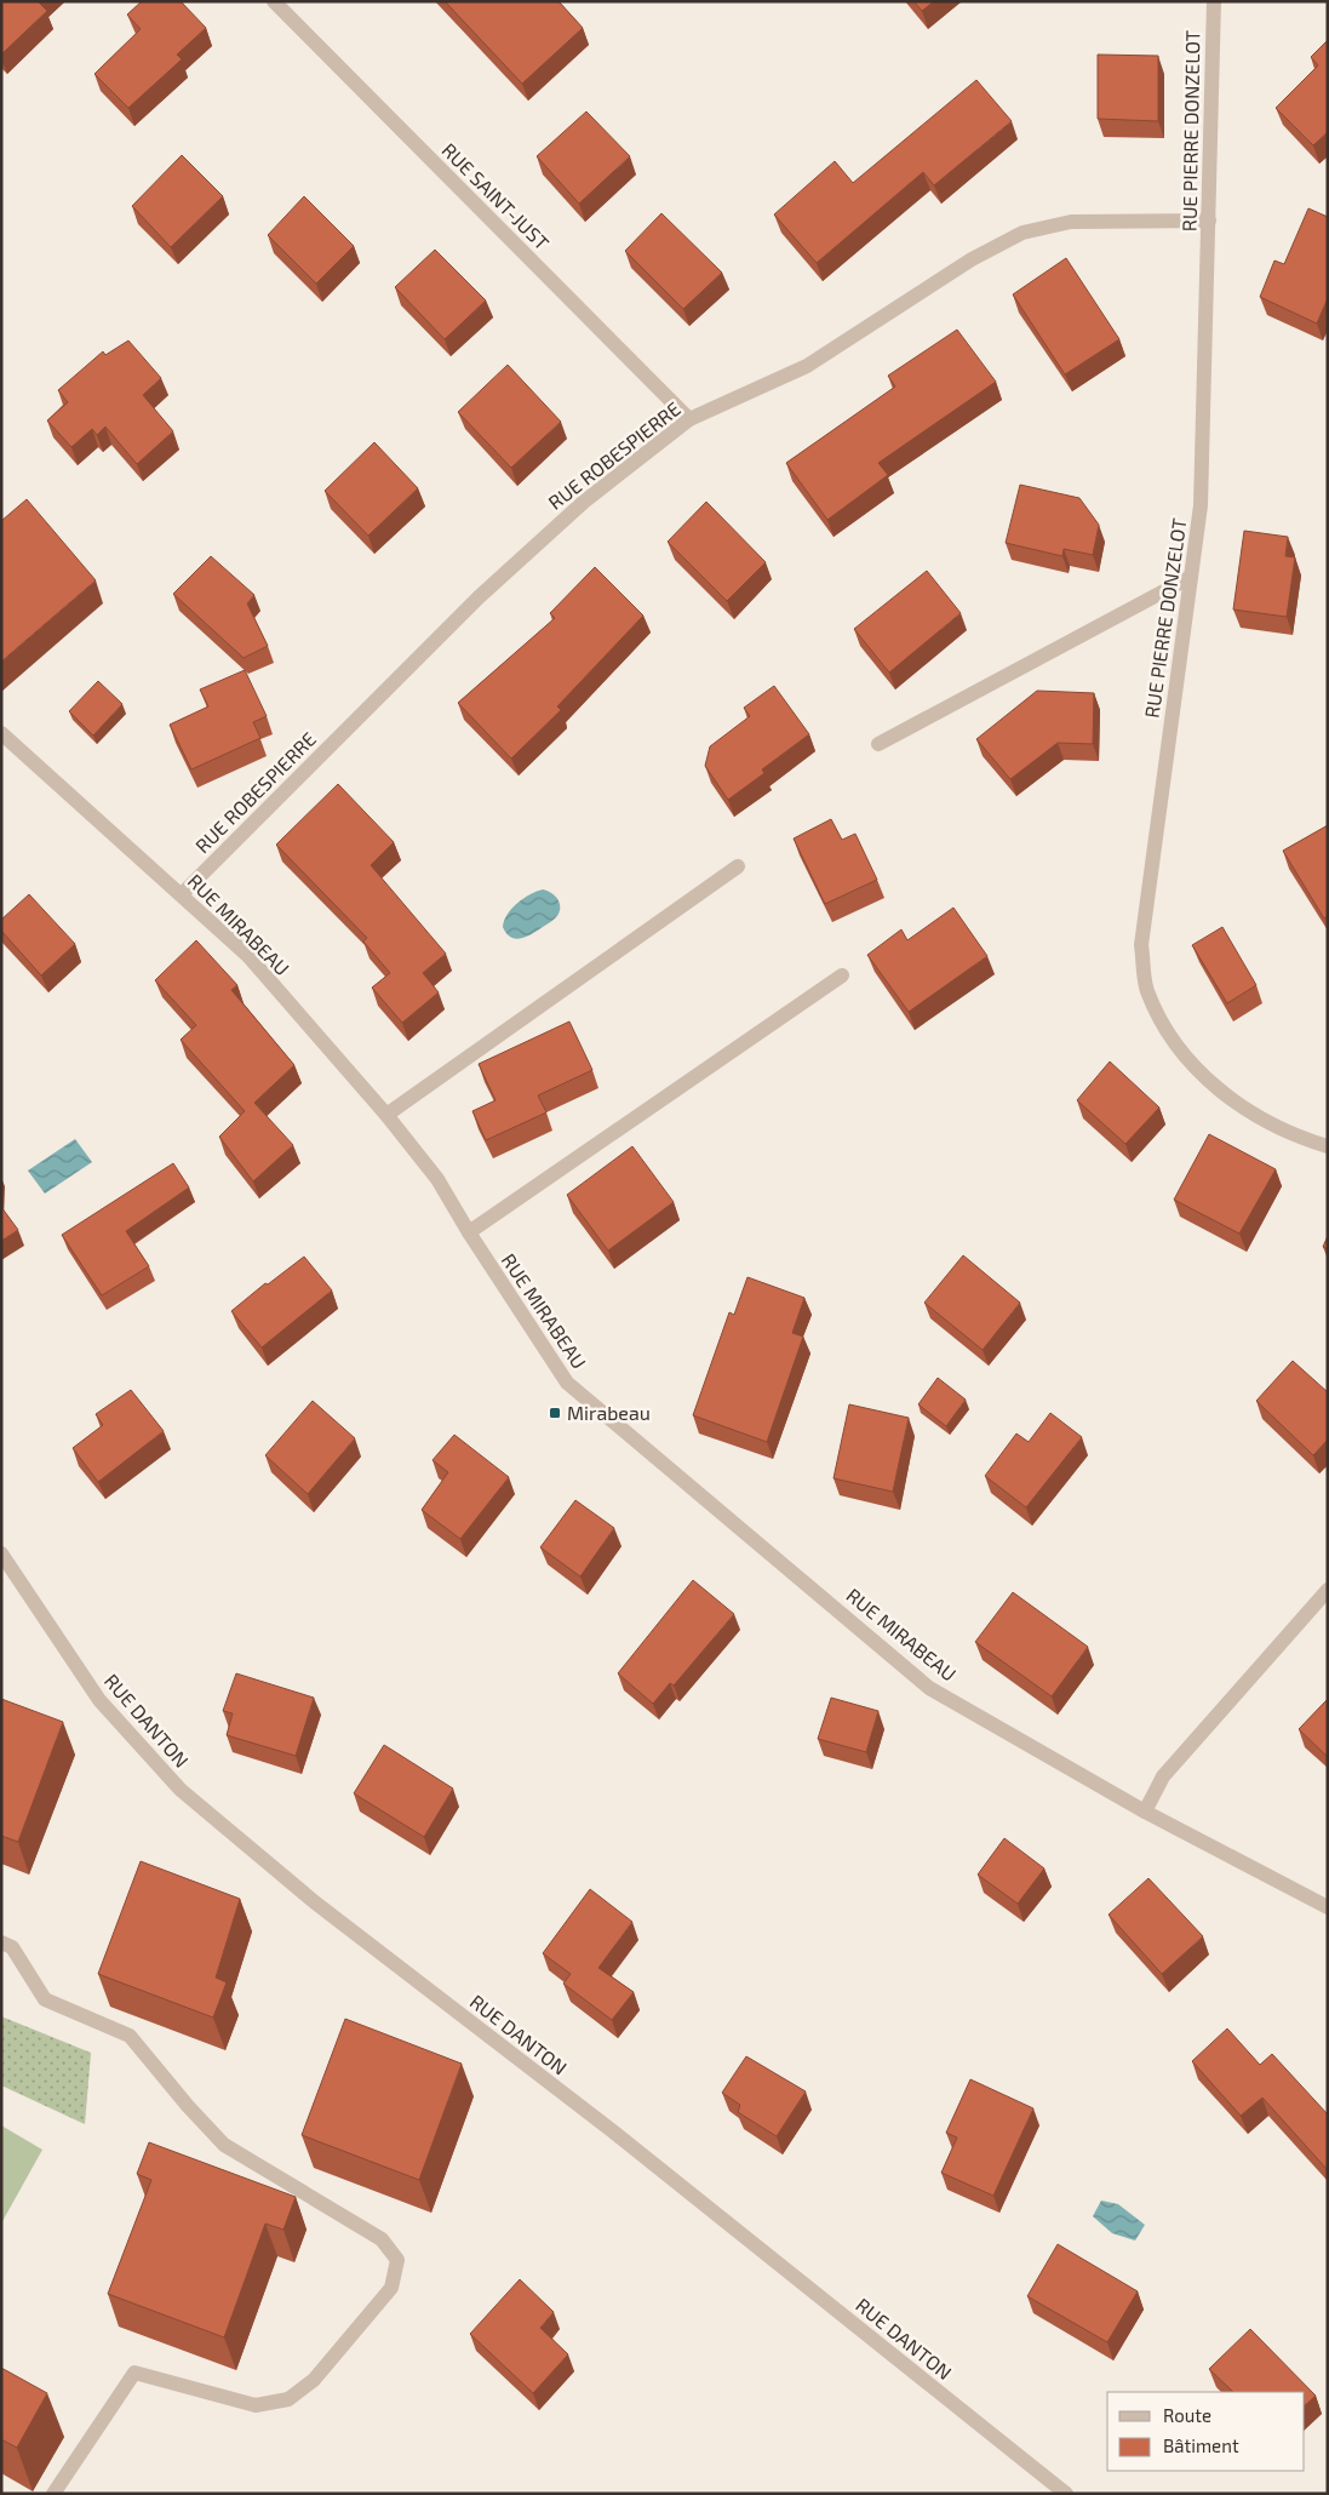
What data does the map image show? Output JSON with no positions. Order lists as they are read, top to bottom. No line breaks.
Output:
{"streets":{"street":["RUE PIERRE DONZELOT","RUE SAINT-JUST","RUE ROBESPIERRE","RUE MIRABEAU","RUE DANTON"]},"crossings":[["RUE PIERRE DONZELOT","RUE ROBESPIERRE"],["RUE SAINT-JUST","RUE ROBESPIERRE"],["RUE ROBESPIERRE","RUE MIRABEAU"]],"places":{"transit":["Mirabeau"]},"legend":["Route","Bâtiment"]}
